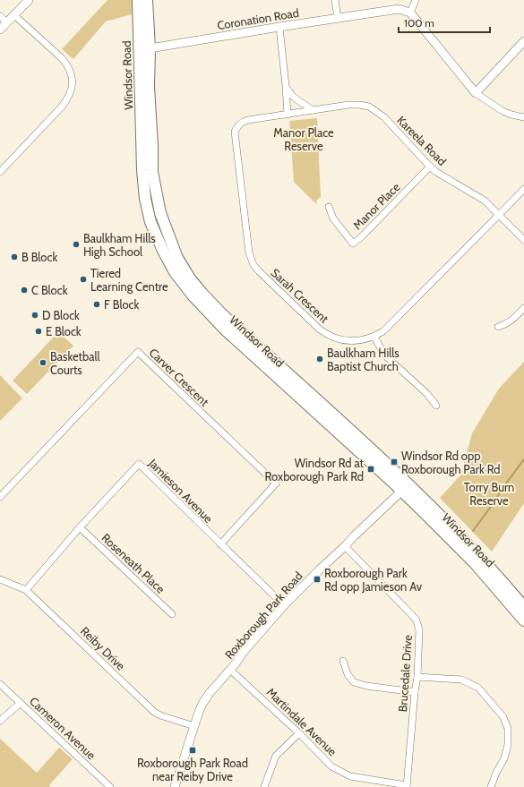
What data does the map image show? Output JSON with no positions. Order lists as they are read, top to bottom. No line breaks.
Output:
{"streets":{"main road":["Windsor Road"],"street":["Coronation Road","Kareela Road","Manor Place","Sarah Crescent","Carver Crescent","Jamieson Avenue","Roseneath Place","Roxborough Park Road","Reiby Drive","Brucedale Drive","Martindale Avenue","Cameron Avenue"]},"crossings":[["Coronation Road","Windsor Road"],["Windsor Road","Roxborough Park Road"],["Kareela Road","Manor Place"],["Kareela Road","Sarah Crescent"],["Carver Crescent","Jamieson Avenue"],["Jamieson Avenue","Roseneath Place"],["Jamieson Avenue","Roxborough Park Road"],["Jamieson Avenue","Reiby Drive"],["Roxborough Park Road","Reiby Drive"],["Roxborough Park Road","Brucedale Drive"],["Roxborough Park Road","Martindale Avenue"],["Brucedale Drive","Martindale Avenue"]],"parks":["Manor Place Reserve","Torry Burn Reserve"],"places":{"other":["Baulkham Hills High School","B Block","Tiered Learning Centre","C Block","F Block","D Block","E Block","Baulkham Hills Baptist Church","Basketball Courts"],"transit":["Windsor Rd opp Roxborough Park Rd","Windsor Rd at Roxborough Park Rd","Roxborough Park Rd opp Jamieson Av","Roxborough Park Road near Reiby Drive"]},"scale_bar":"100 m"}
